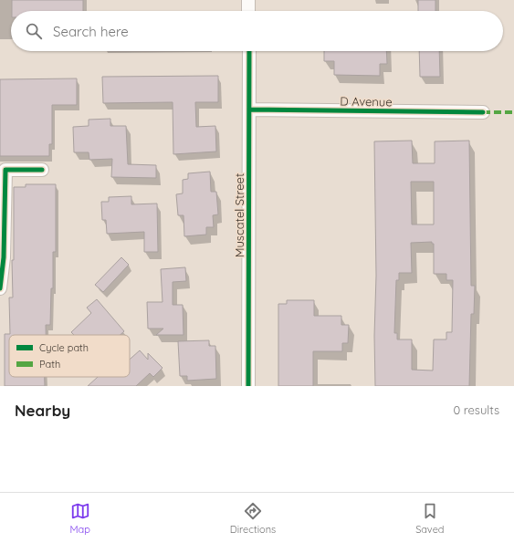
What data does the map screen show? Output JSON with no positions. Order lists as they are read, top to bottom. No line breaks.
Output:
{"streets":{"street":["D Avenue","Muscatel Street"]},"crossings":[["D Avenue","Muscatel Street"]],"legend":["Cycle path","Path"],"page":{"search":"Search here","heading":["Nearby","0 results"],"nav":["Map","Directions","Saved"]}}
